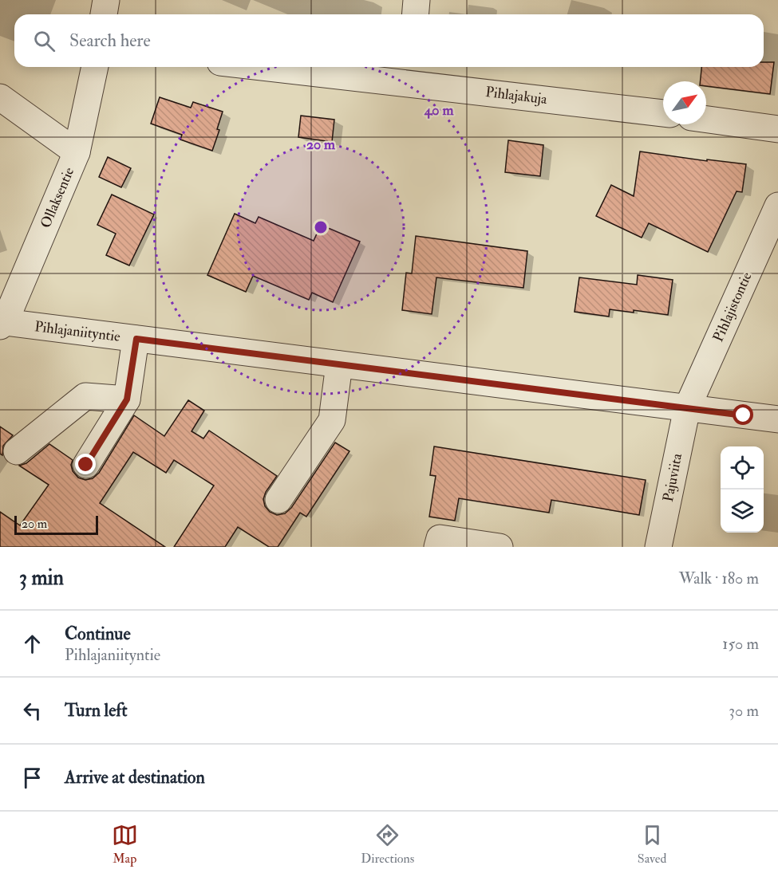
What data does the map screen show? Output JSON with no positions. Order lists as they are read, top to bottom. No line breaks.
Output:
{"streets":{"street":["Pihlajakuja","Ollaksentie","Pihlajistontie","Pihlajaniityntie","Pajuviita"]},"crossings":[["Ollaksentie","Pihlajaniityntie"],["Pihlajistontie","Pihlajaniityntie"],["Pihlajistontie","Pajuviita"],["Pihlajaniityntie","Pajuviita"]],"scale_bar":"20 m","north":"top right","page":{"search":"Search here","scale":"20 m","heading":["3 min","Walk · 180 m"],"list":[["Continue","Pihlajaniityntie","150 m"],["Turn left","30 m"],"Arrive at destination"],"nav":["Map","Directions","Saved"]},"rings":["40 m","20 m"]}
